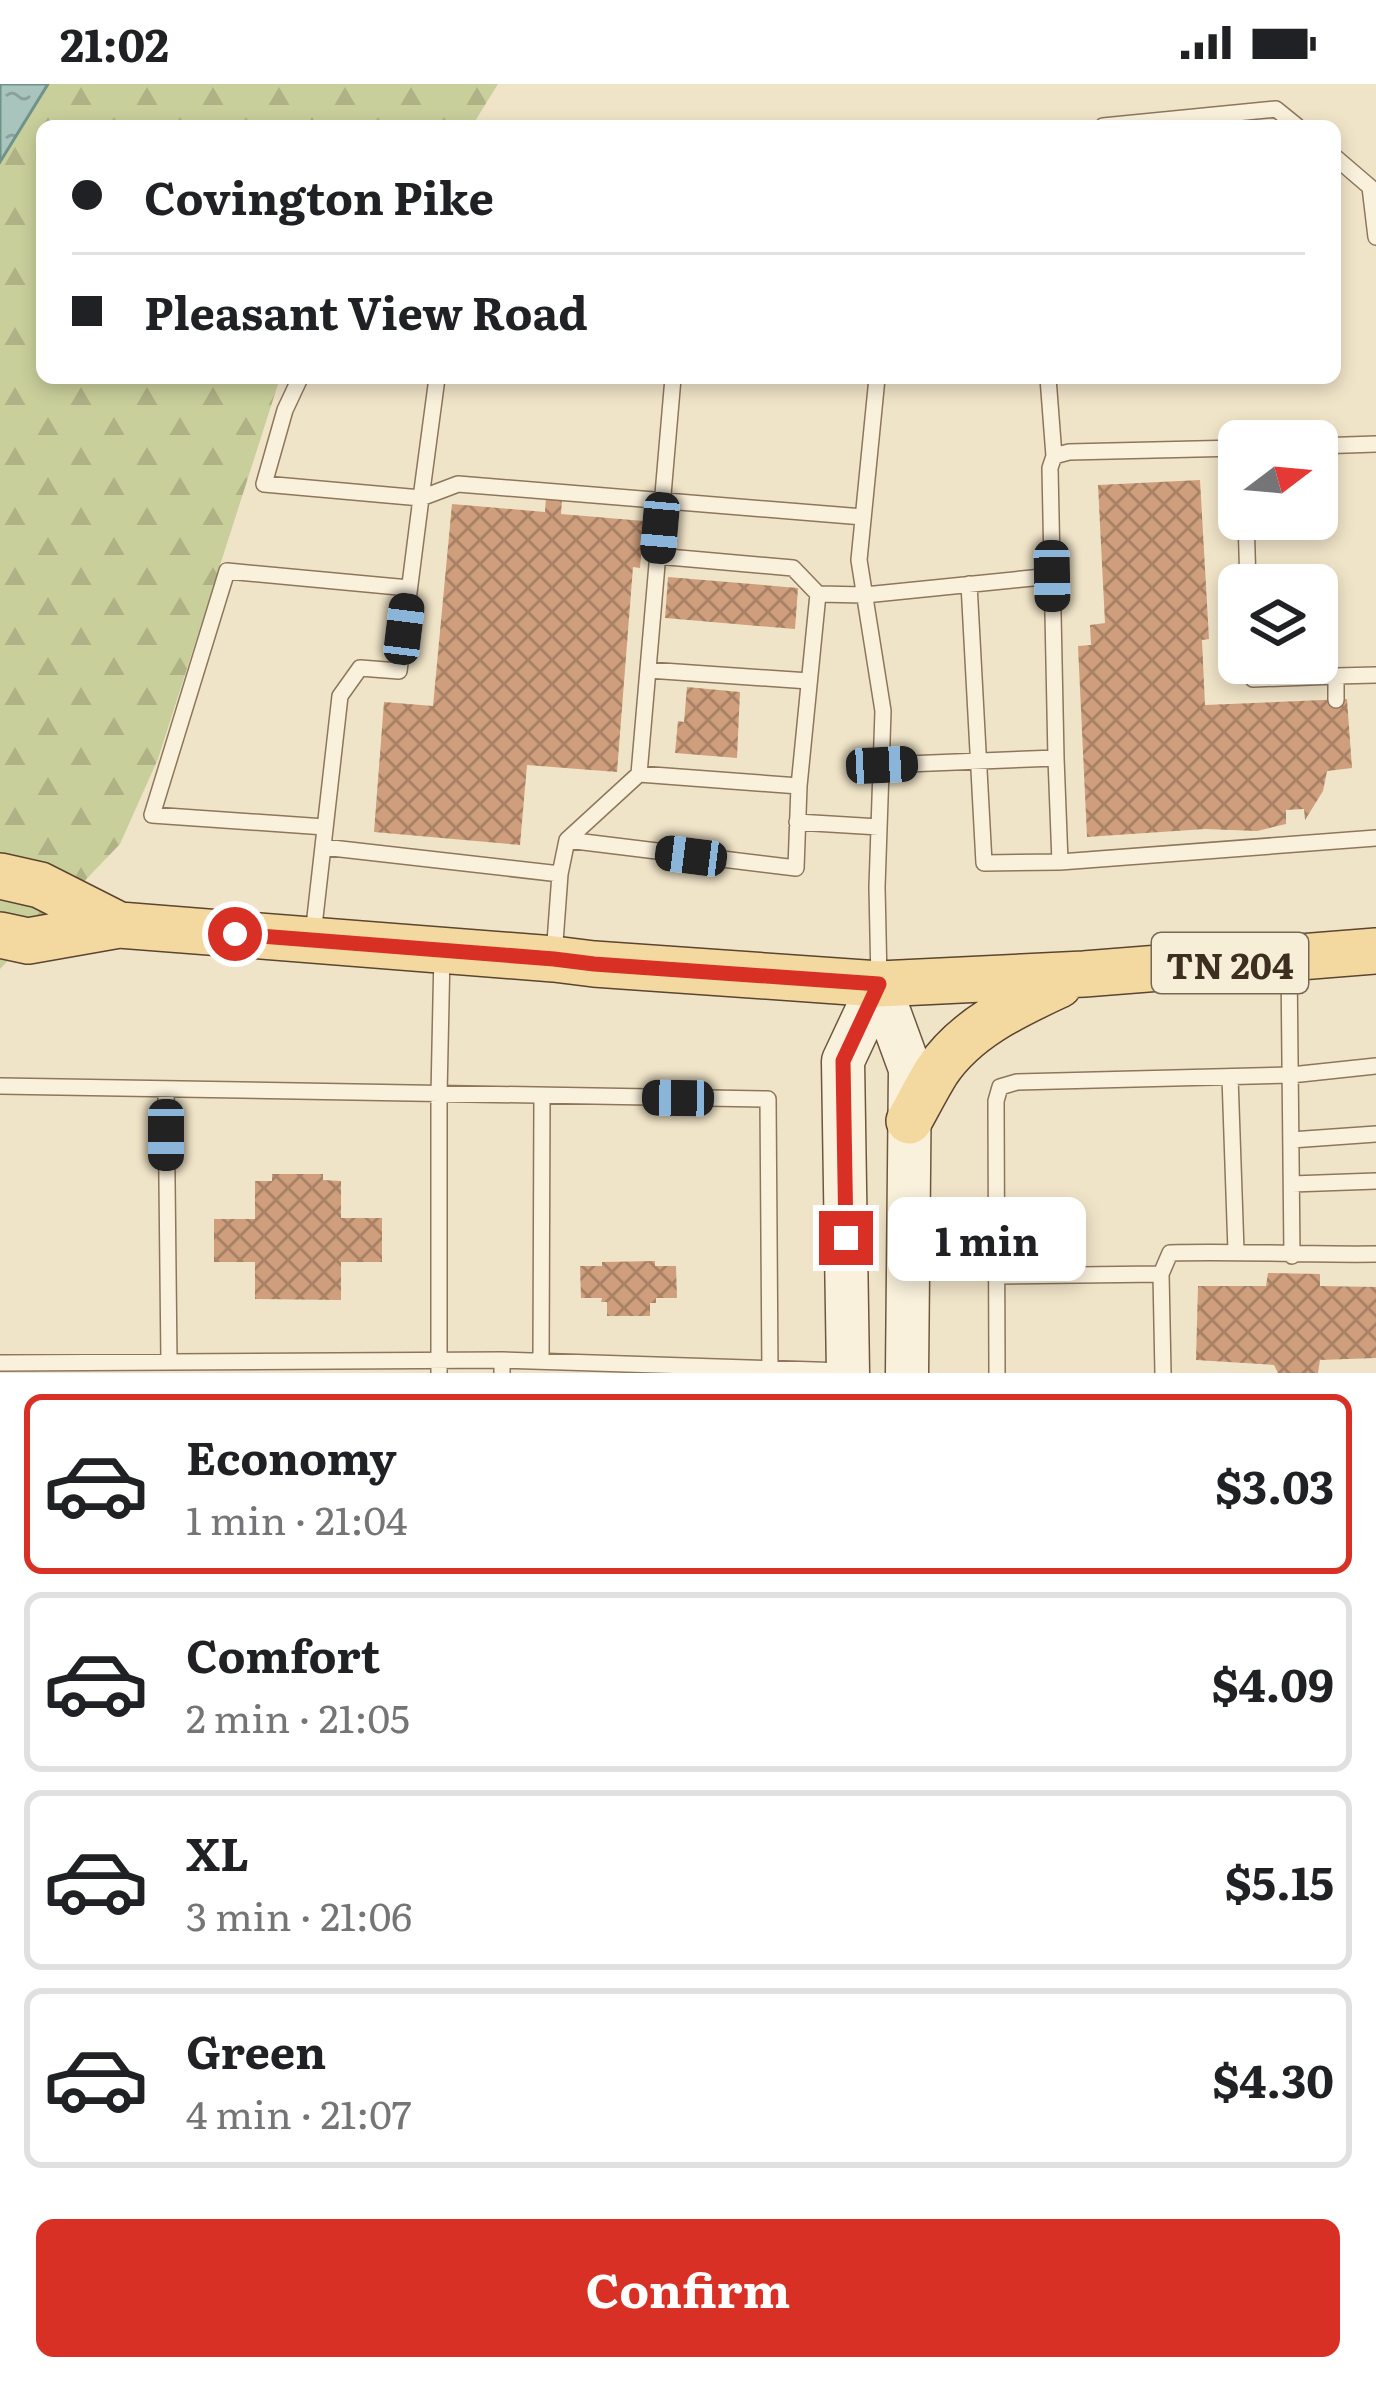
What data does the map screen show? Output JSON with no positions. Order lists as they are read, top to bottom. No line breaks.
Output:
{"streets":{"main road":["TN 204"]},"north":"right","page":{"status":"21:02","banner":["Covington Pike","Pleasant View Road"],"bubble":"1 min","list":[{"name":"Economy","note":"1 min · 21:04","value":"$3.03"},{"name":"Comfort","note":"2 min · 21:05","value":"$4.09"},{"name":"XL","note":"3 min · 21:06","value":"$5.15"},{"name":"Green","note":"4 min · 21:07","value":"$4.30"}],"buttons":"Confirm"}}
